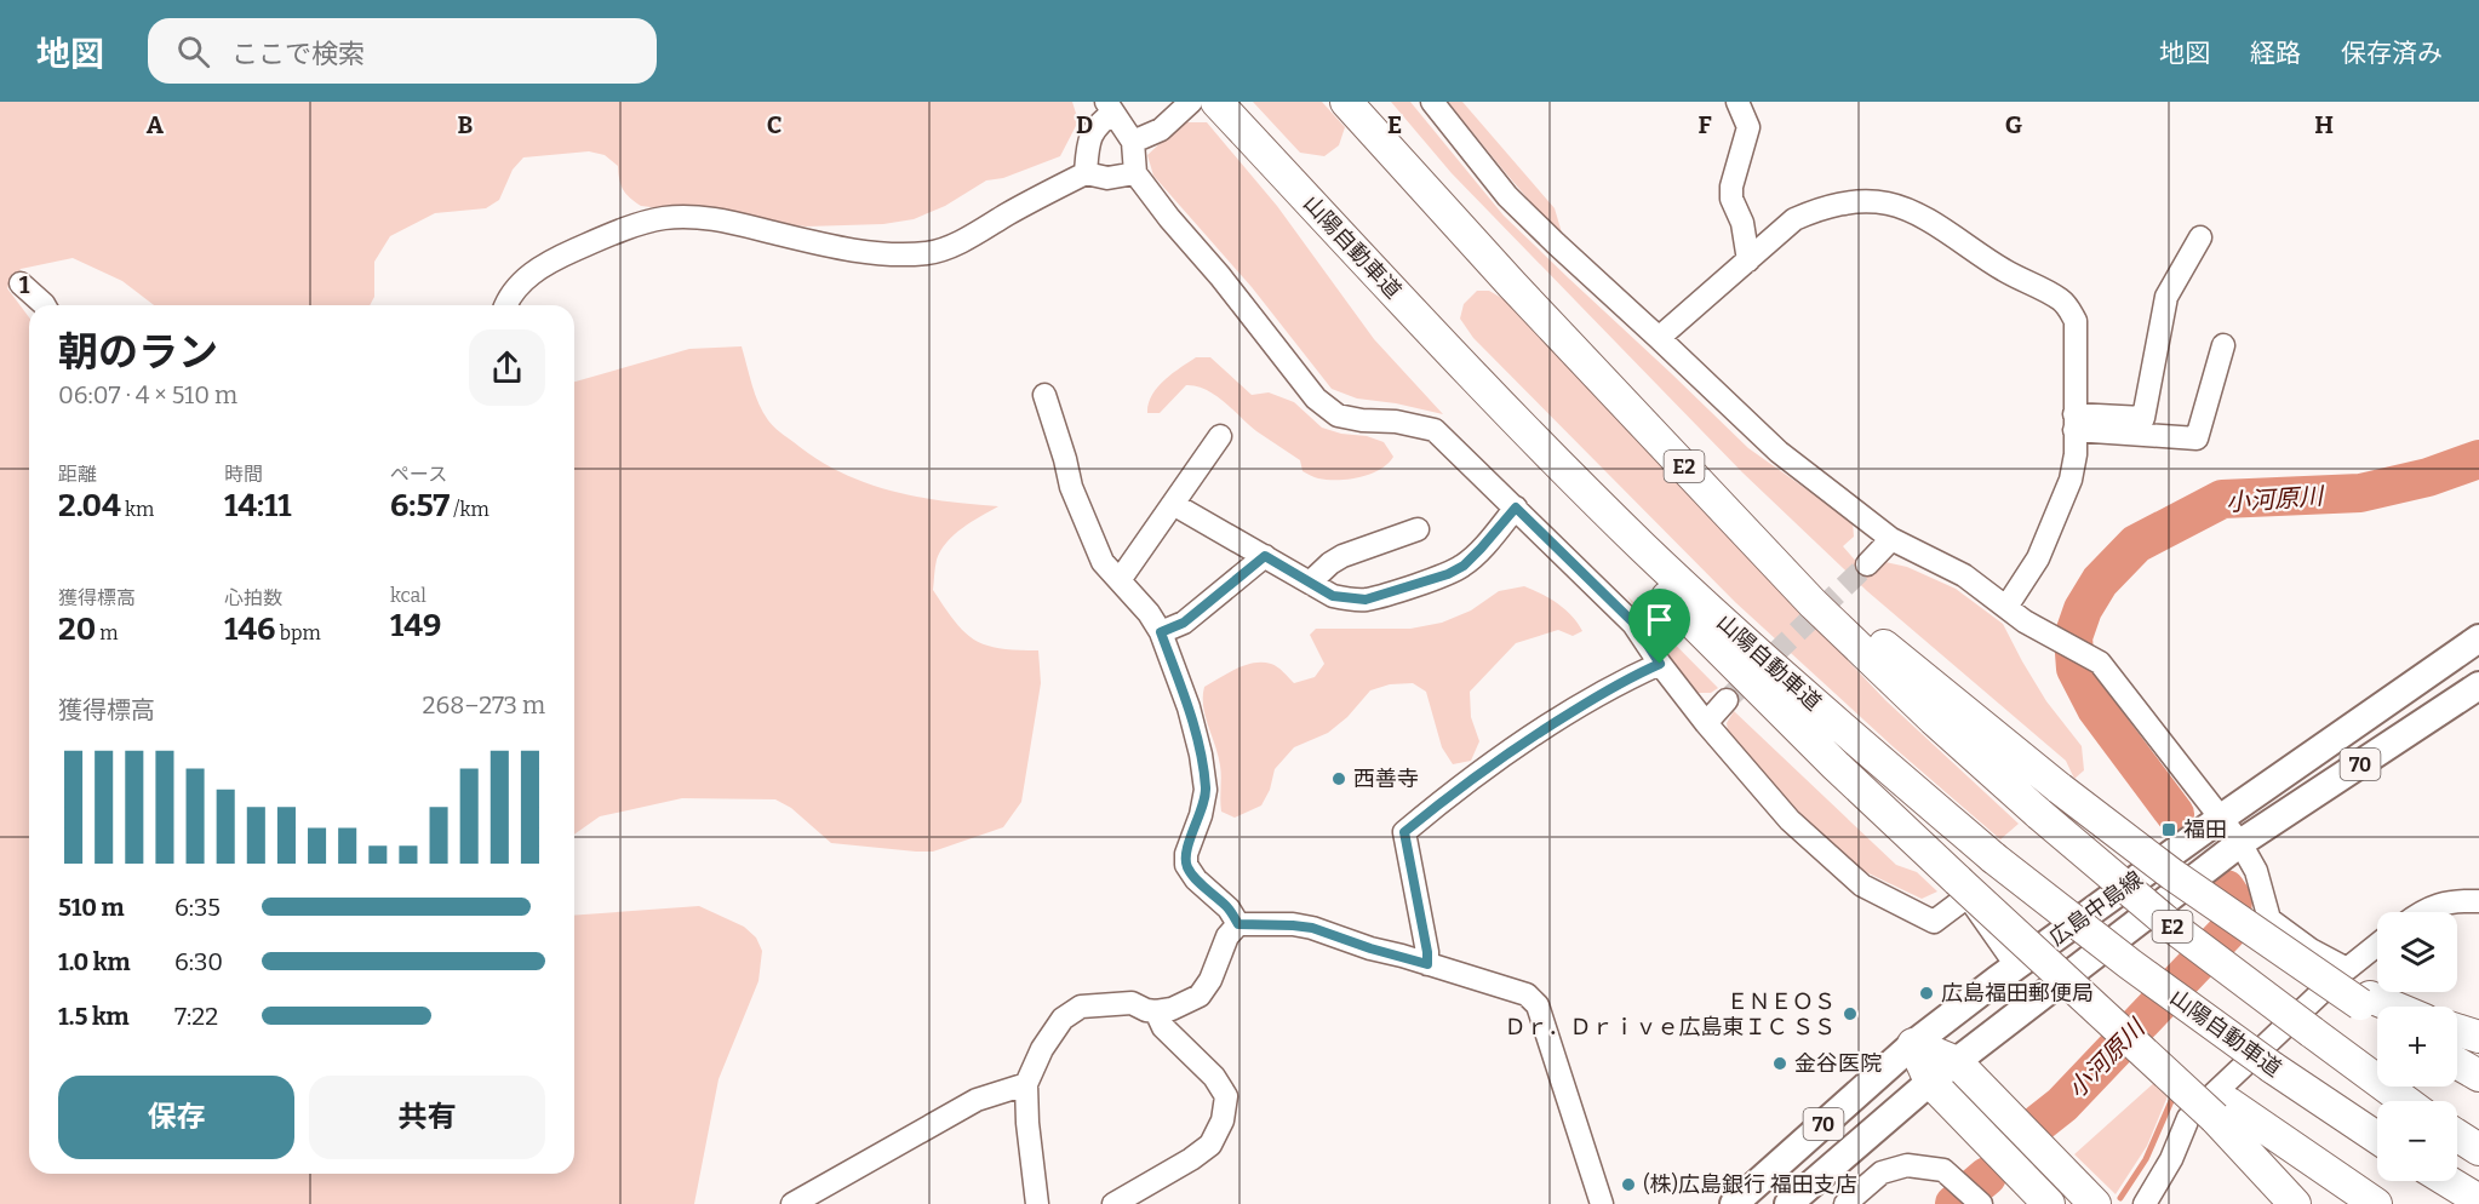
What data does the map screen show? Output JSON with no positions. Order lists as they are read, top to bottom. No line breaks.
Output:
{"streets":{"highway":["山陽自動車道","E2"],"main road":["70","広島中島線"]},"water":["小河原川"],"places":{"other":["西善寺","広島福田郵便局","ＥＮＥＯＳ Ｄｒ．Ｄｒｉｖｅ広島東ＩＣ ＳＳ","金谷医院","(株)広島銀行 福田支店"],"transit":["福田"]},"page":{"header":"地図","search":"ここで検索","nav":["地図","経路","保存済み"],"heading":["朝のラン","06:07 · 4 × 510 m"],"stats":[["距離","2.04 km"],["時間","14:11"],["ペース","6:57 /km"],["獲得標高","20 m"],["心拍数","146 bpm"],["kcal","149"]],"chart":["獲得標高","268–273 m"],"list":[{"name":"510 m","note":"6:35"},{"name":"1.0 km","note":"6:30"},{"name":"1.5 km","note":"7:22"}],"map_buttons":["+","−"],"buttons":["保存","共有"]},"grid":{"columns":["A","B","C","D","E","F","G","H"],"rows":["1"]}}
